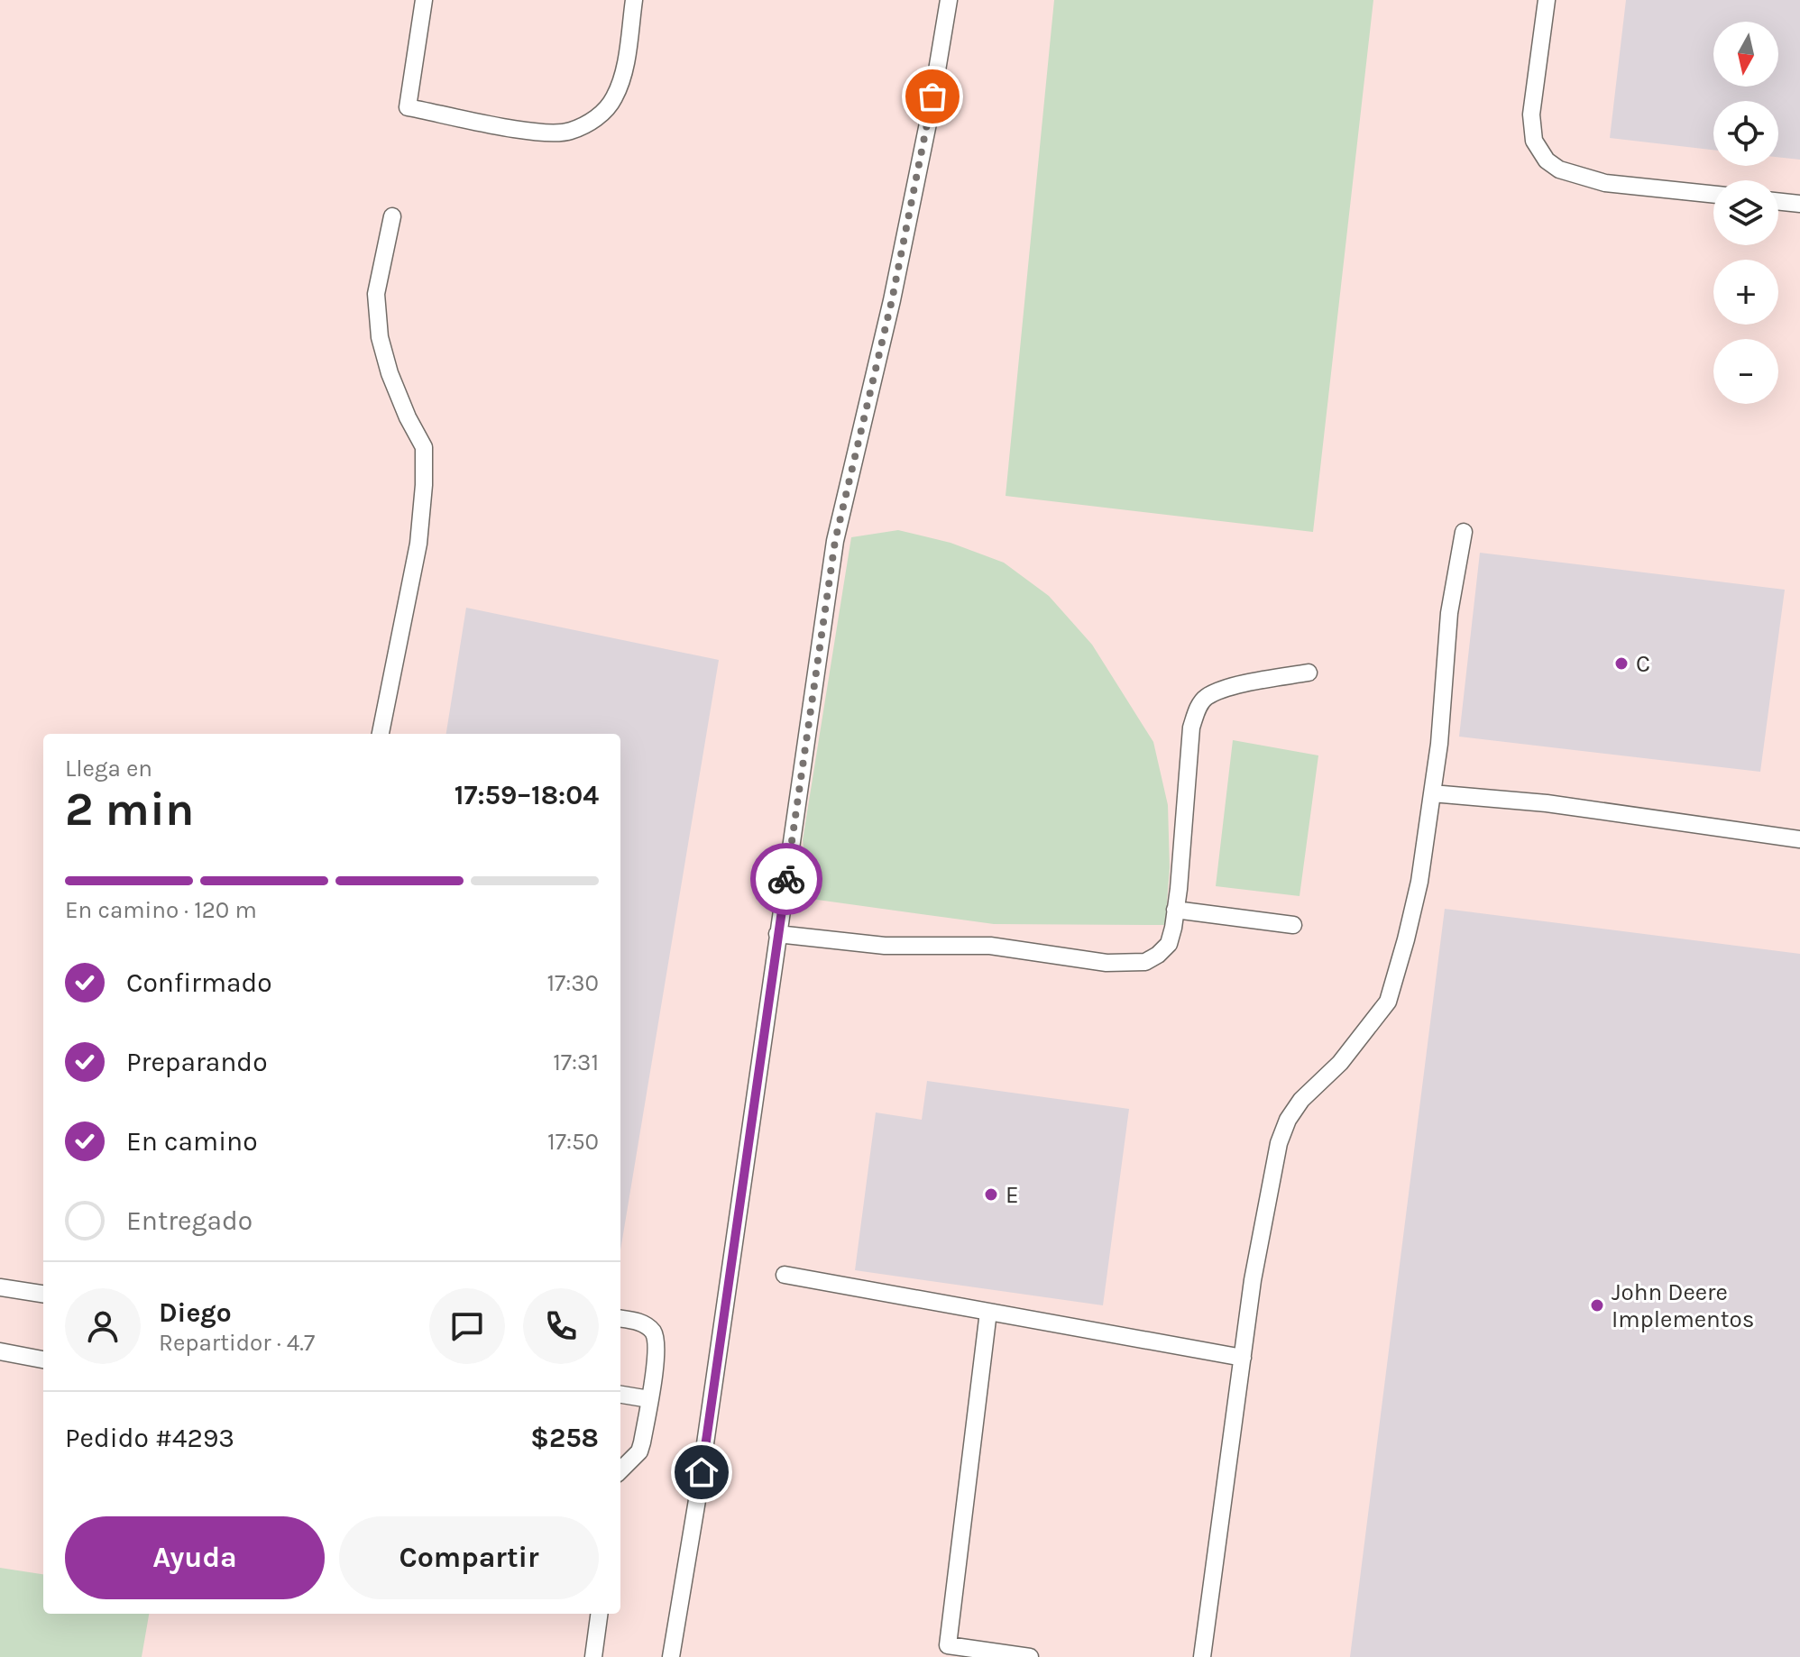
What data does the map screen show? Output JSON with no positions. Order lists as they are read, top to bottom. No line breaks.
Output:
{"places":["C","E","John Deere Implementos"],"north":"bottom","page":{"map_buttons":["+","−"],"heading":["2 min","Llega en","17:59–18:04"],"panel":["Diego","Repartidor · 4.7","Pedido #4293","$258"],"bar":"En camino · 120 m","list":[["Confirmado","17:30"],["Preparando","17:31"],["En camino","17:50"],"Entregado"],"buttons":["Ayuda","Compartir"]}}
